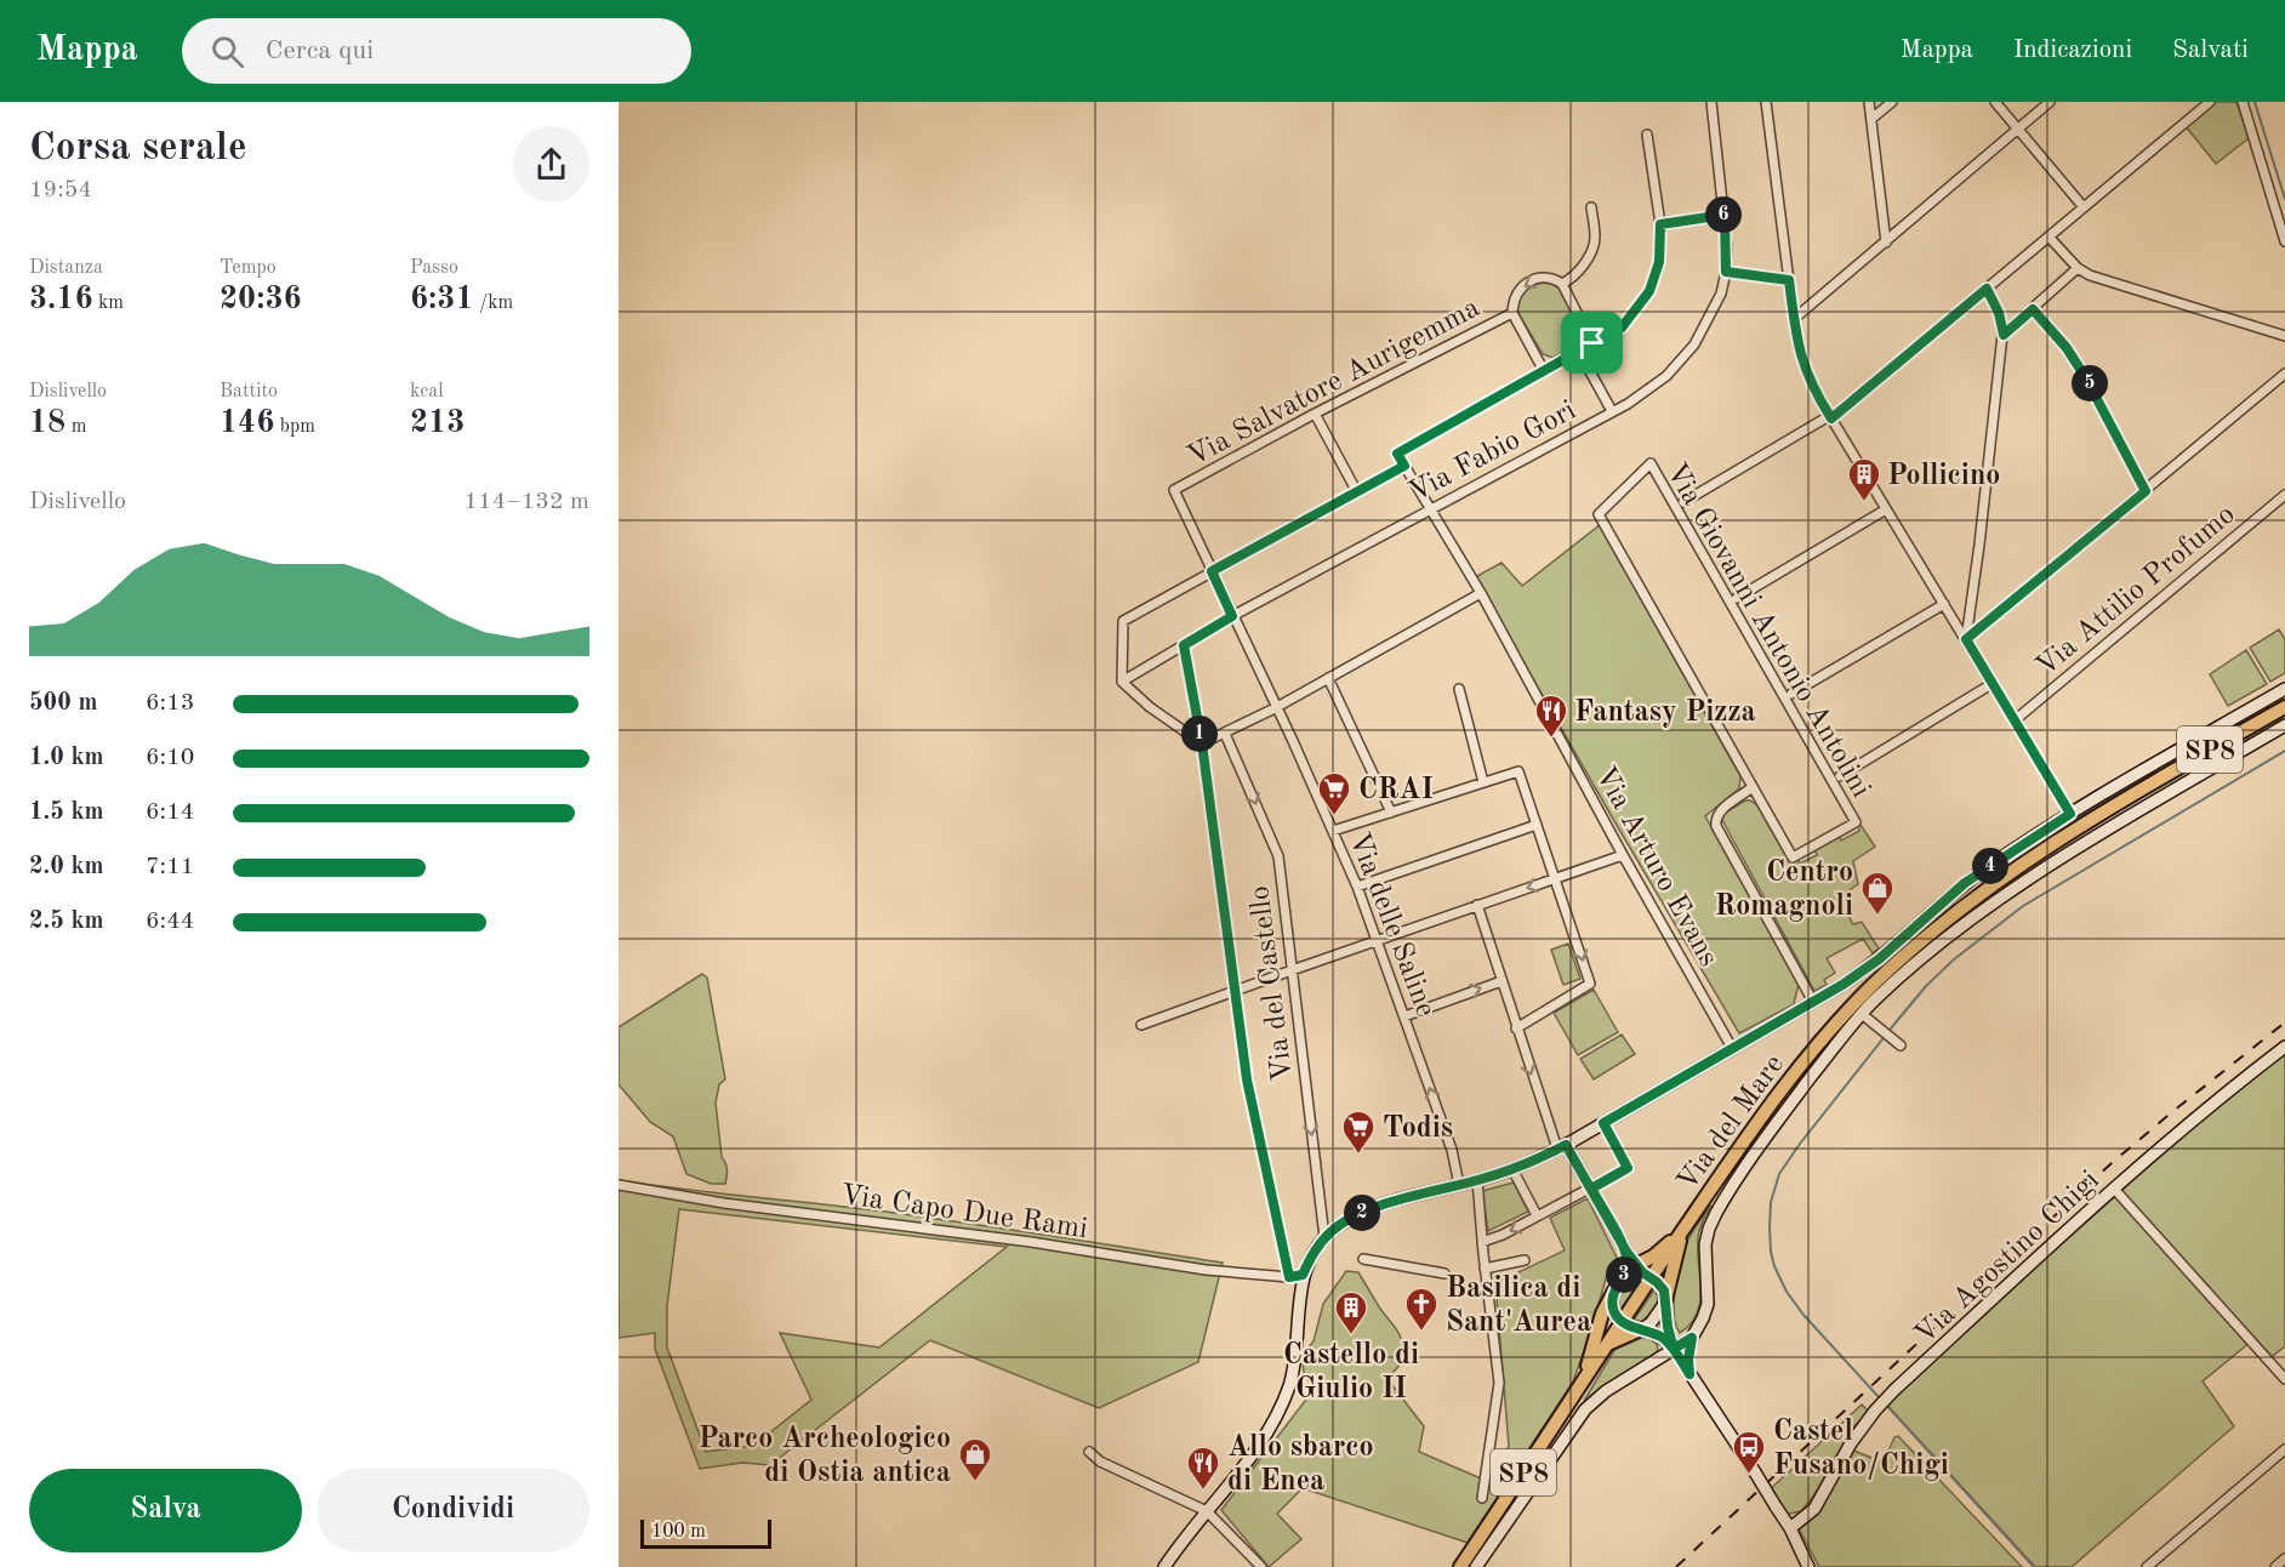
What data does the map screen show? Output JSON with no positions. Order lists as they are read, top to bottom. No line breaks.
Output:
{"streets":{"main road":["SP8","Via del Mare","Via Agostino Chigi"],"street":["Via Salvatore Aurigemma","Via Fabio Gori","Via Attilio Profumo","Via Giovanni Antonio Antolini","Via Arturo Evans","Via delle Saline","Via del Castello","Via Capo Due Rami"]},"crossings":[["Via Salvatore Aurigemma","Via delle Saline"],["Via Fabio Gori","Via Arturo Evans"],["Via Fabio Gori","Via delle Saline"]],"places":{"building":["Pollicino","Castello di Giulio II"],"restaurant":["Fantasy Pizza","Allo sbarco di Enea"],"supermarket":["CRAI","Todis"],"shop":["Centro Romagnoli","Parco Archeologico di Ostia antica"],"church":["Basilica di Sant'Aurea"],"bus stop":["Castel Fusano/Chigi"]},"scale_bar":"100 m","page":{"header":"Mappa","search":"Cerca qui","nav":["Mappa","Indicazioni","Salvati"],"heading":["Corsa serale","19:54"],"pins":["6","5","1","4","2","3"],"stats":[["Distanza","3.16 km"],["Tempo","20:36"],["Passo","6:31 /km"],["Dislivello","18 m"],["Battito","146 bpm"],["kcal","213"]],"chart":["Dislivello","114–132 m"],"list":[{"name":"500 m","note":"6:13"},{"name":"1.0 km","note":"6:10"},{"name":"1.5 km","note":"6:14"},{"name":"2.0 km","note":"7:11"},{"name":"2.5 km","note":"6:44"}],"buttons":["Salva","Condividi"],"scale":"100 m"}}
